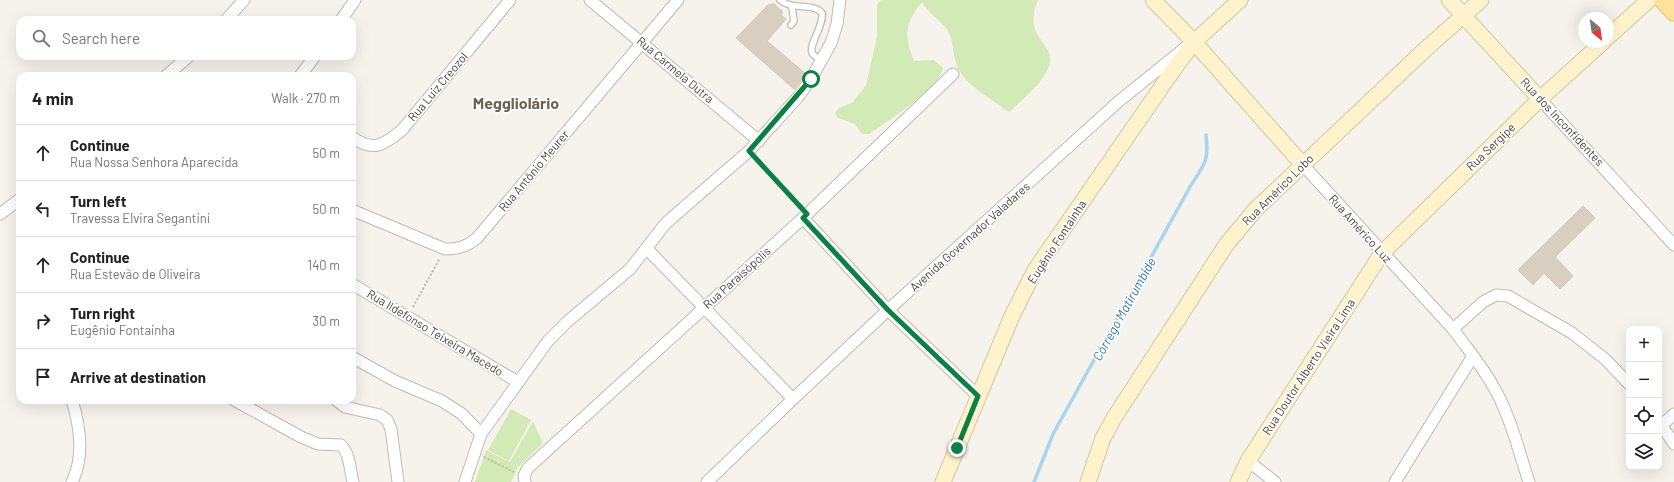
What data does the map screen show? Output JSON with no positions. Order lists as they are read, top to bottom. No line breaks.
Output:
{"streets":{"main road":["Rua dos Inconfidentes","Rua Sergipe","Rua Américo Lobo","Rua Américo Luz","Avenida Governador Valadares","Eugênio Fontainha","Rua Doutor Alberto Vieira Lima"],"street":["Rua Carmela Dutra","Rua Luiz Creozol","Rua Antônio Meurer","Rua Paraisópolis","Rua Ildefonso Teixeira Macedo"]},"crossings":[["Rua Carmela Dutra","Rua Antônio Meurer"],["Rua dos Inconfidentes","Rua Sergipe"],["Rua dos Inconfidentes","Rua Américo Lobo"],["Rua Sergipe","Rua Américo Luz"],["Rua Sergipe","Rua Doutor Alberto Vieira Lima"],["Rua Américo Lobo","Rua Américo Luz"],["Rua Américo Luz","Avenida Governador Valadares"],["Rua Américo Luz","Eugênio Fontainha"],["Rua Américo Luz","Rua Doutor Alberto Vieira Lima"],["Avenida Governador Valadares","Eugênio Fontainha"]],"districts":["Meggliolário"],"water":["Córrego Matirumbide"],"north":"bottom right","page":{"search":"Search here","heading":["4 min","Walk · 270 m"],"list":[["Continue","Rua Nossa Senhora Aparecida","50 m"],["Turn left","Travessa Elvira Segantini","50 m"],["Continue","Rua Estevão de Oliveira","140 m"],["Turn right","Eugênio Fontainha","30 m"],"Arrive at destination"],"map_buttons":["+","−"]}}
